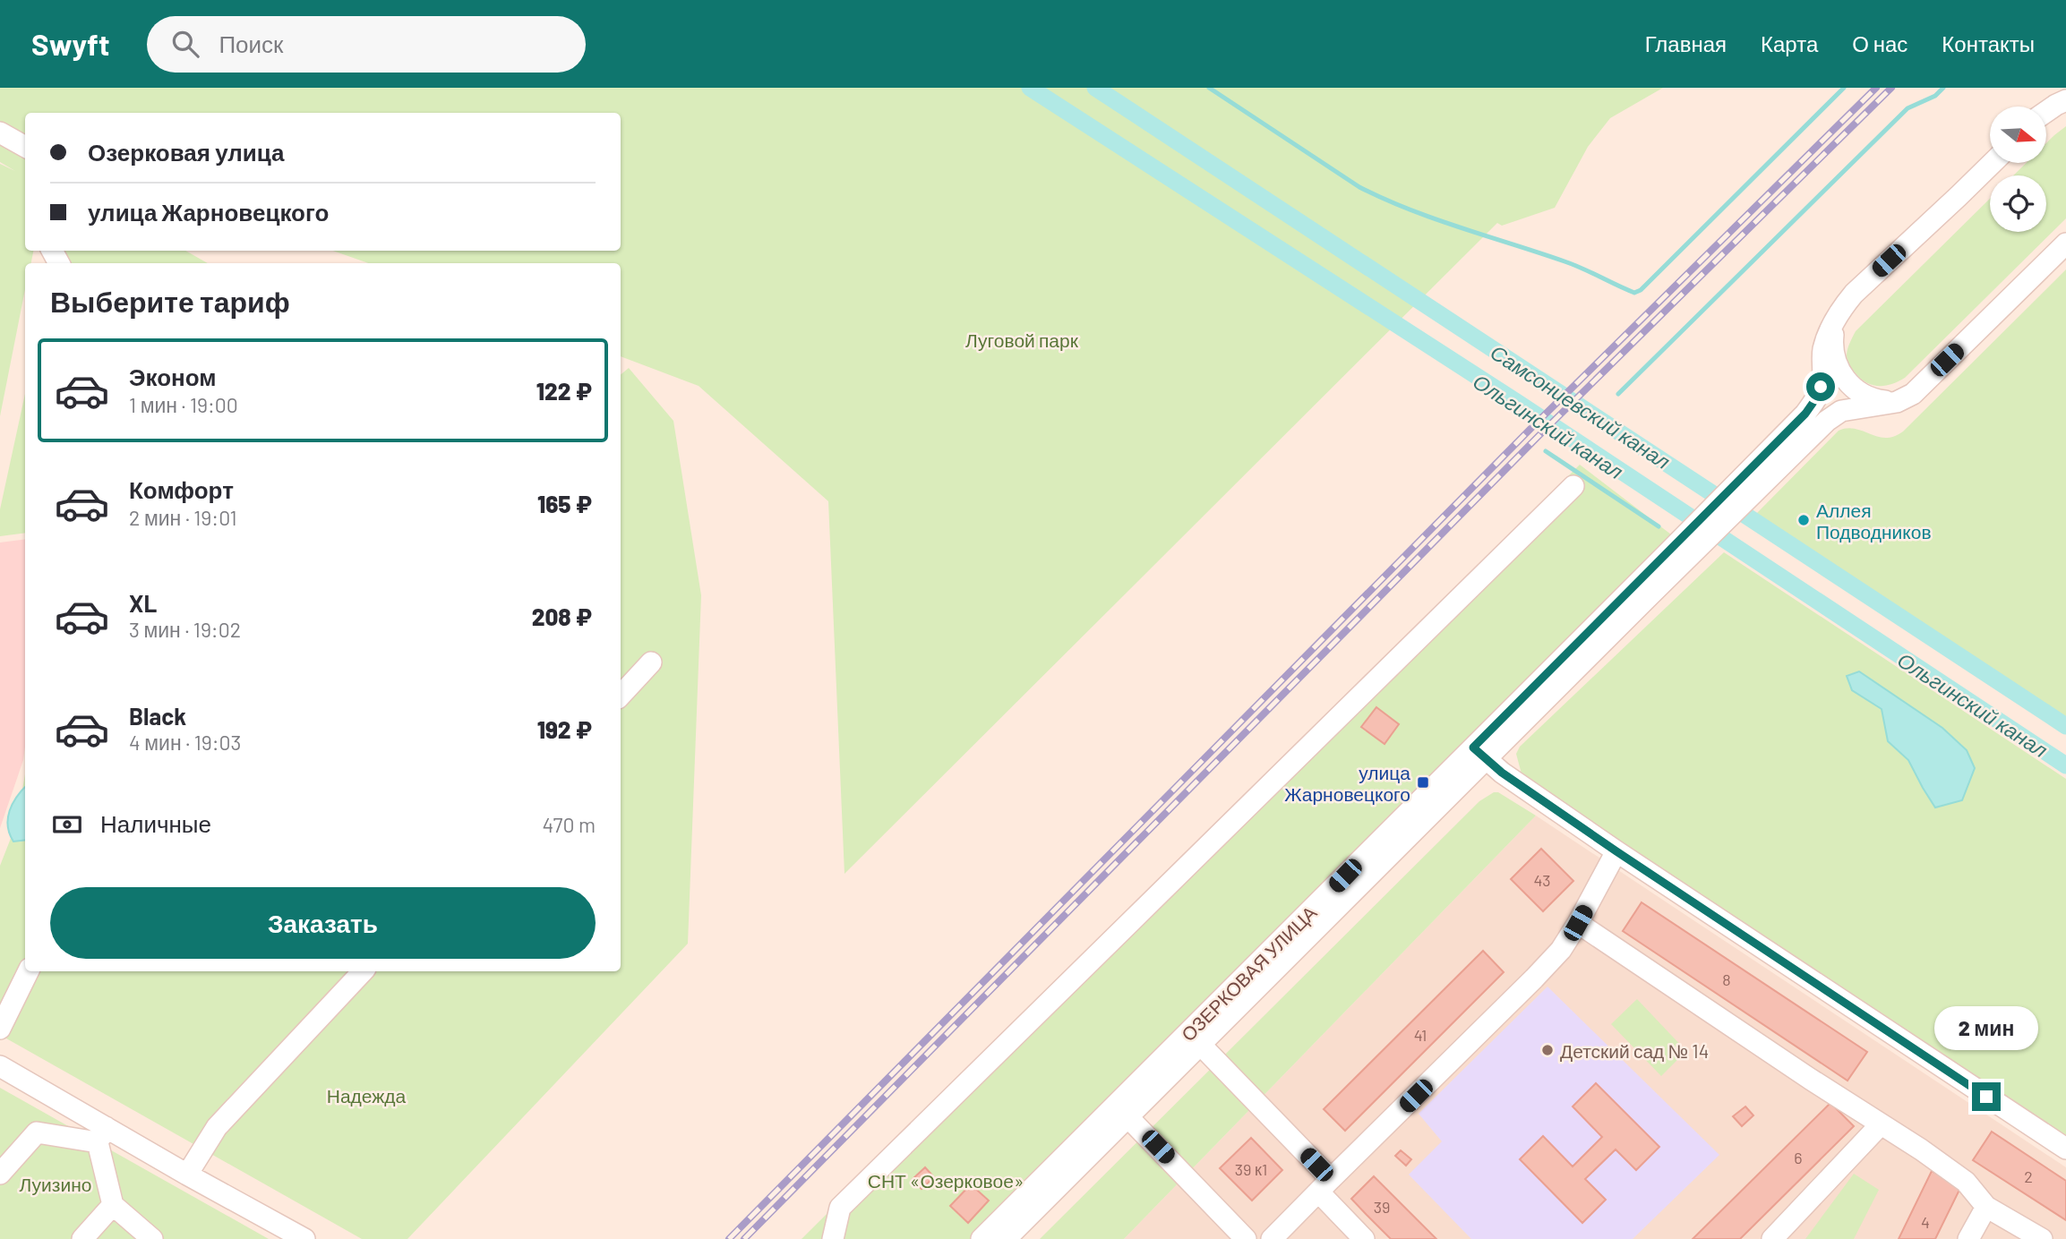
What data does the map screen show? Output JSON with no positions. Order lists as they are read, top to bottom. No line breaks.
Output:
{"streets":{"street":["ОЗЕРКОВАЯ УЛИЦА"]},"water":["Самсониевский канал","Ольгинский канал"],"parks":["Луговой парк","Надежда","СНТ «Озерковое»","Луизино"],"places":{"other":["Аллея Подводников","Детский сад № 14"],"transit":["улица Жарновецкого"]},"house_numbers":["43","8","41","6","39 к1","2","39","4"],"north":"right","page":{"header":"Swyft","search":"Поиск","nav":["Главная","Карта","О нас","Контакты"],"banner":["Озерковая улица","улица Жарновецкого"],"heading":"Выберите тариф","list":[{"name":"Эконом","note":"1 мин · 19:00","value":"122 ₽"},{"name":"Комфорт","note":"2 мин · 19:01","value":"165 ₽"},{"name":"XL","note":"3 мин · 19:02","value":"208 ₽"},{"name":"Black","note":"4 мин · 19:03","value":"192 ₽"}],"pay":["Наличные","470 m"],"buttons":"Заказать","bubble":"2 мин"}}
